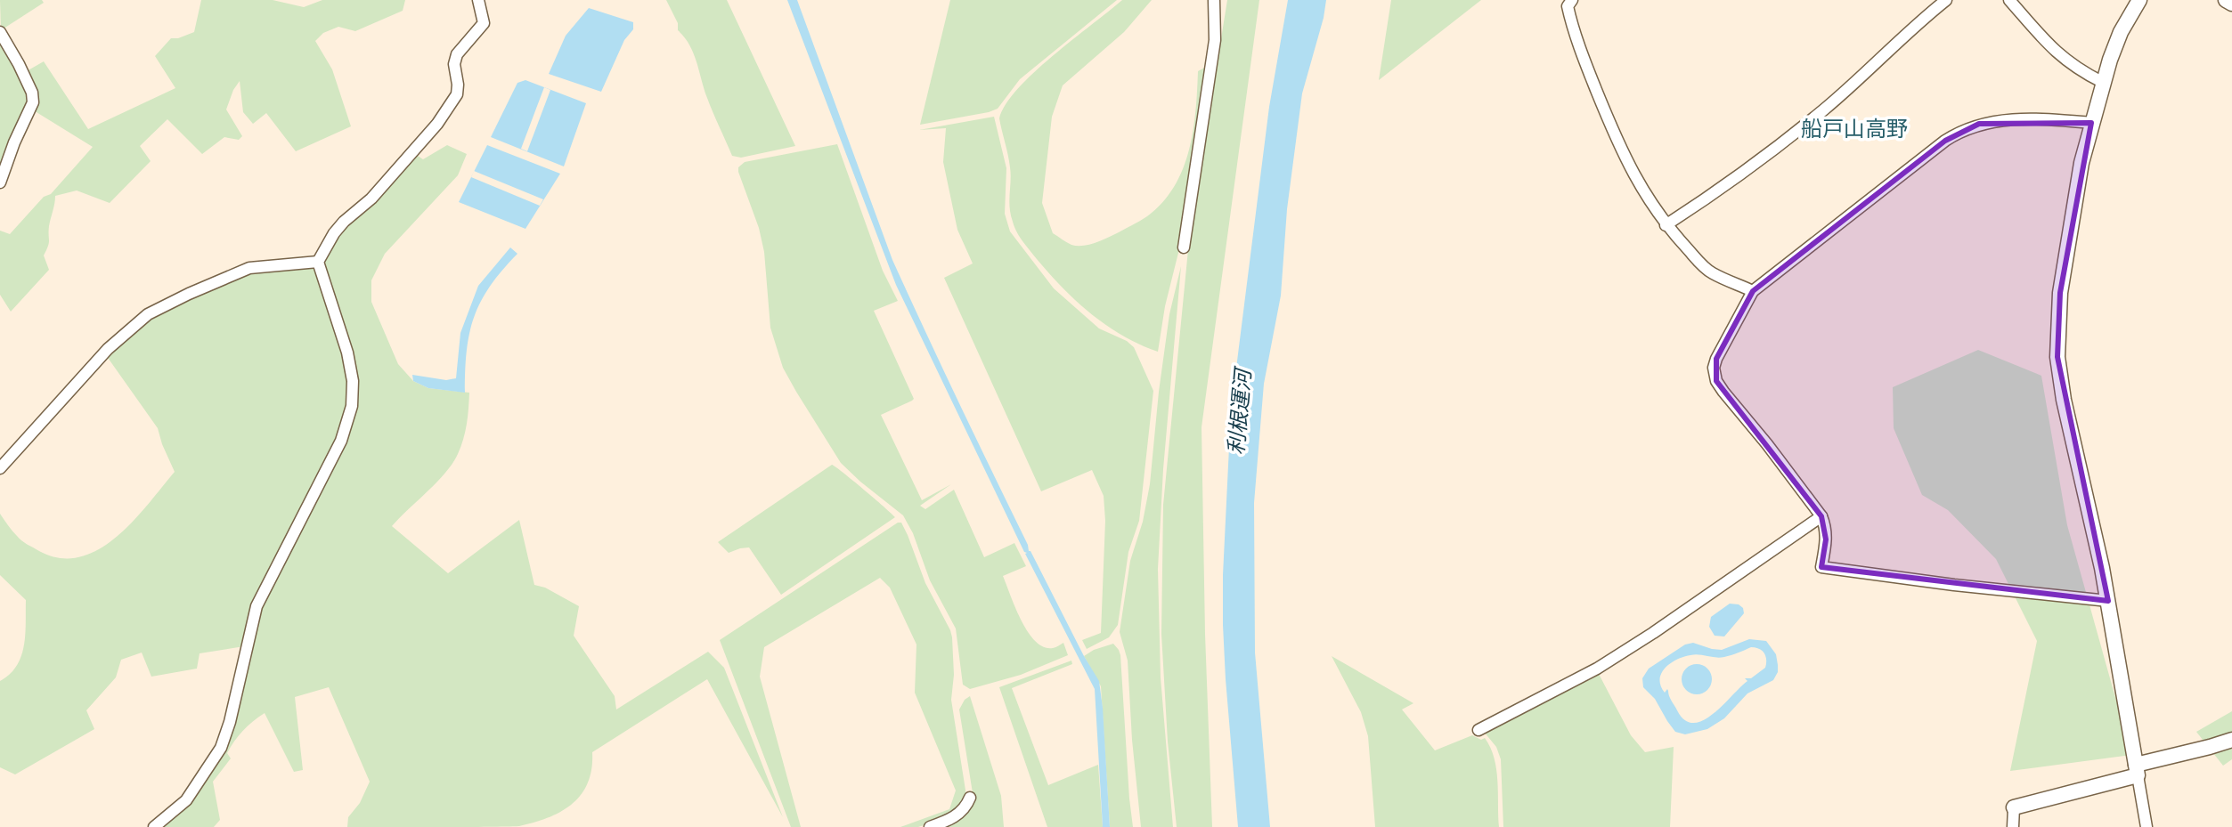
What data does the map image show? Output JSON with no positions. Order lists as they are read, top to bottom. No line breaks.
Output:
{"districts":["船戸山高野"],"water":["利根運河"]}
